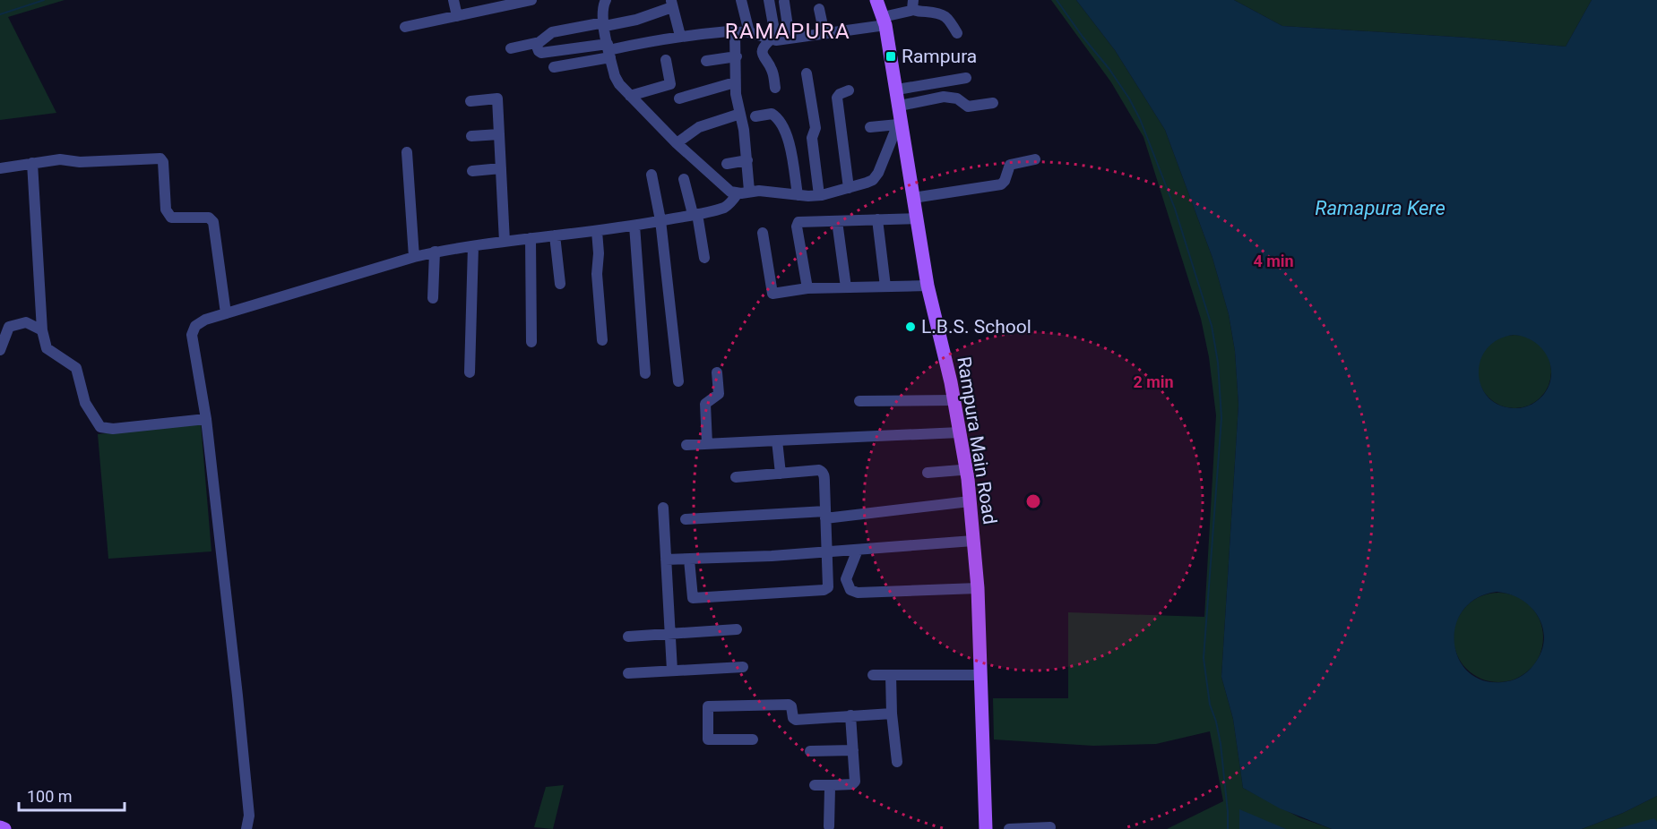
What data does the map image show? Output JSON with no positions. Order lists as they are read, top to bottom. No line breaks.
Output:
{"streets":{"main road":["Rampura Main Road"]},"districts":["RAMAPURA"],"water":["Ramapura Kere"],"places":{"transit":["Rampura"],"other":["L.B.S. School"]},"scale_bar":"100 m","rings":["4 min","2 min"]}
